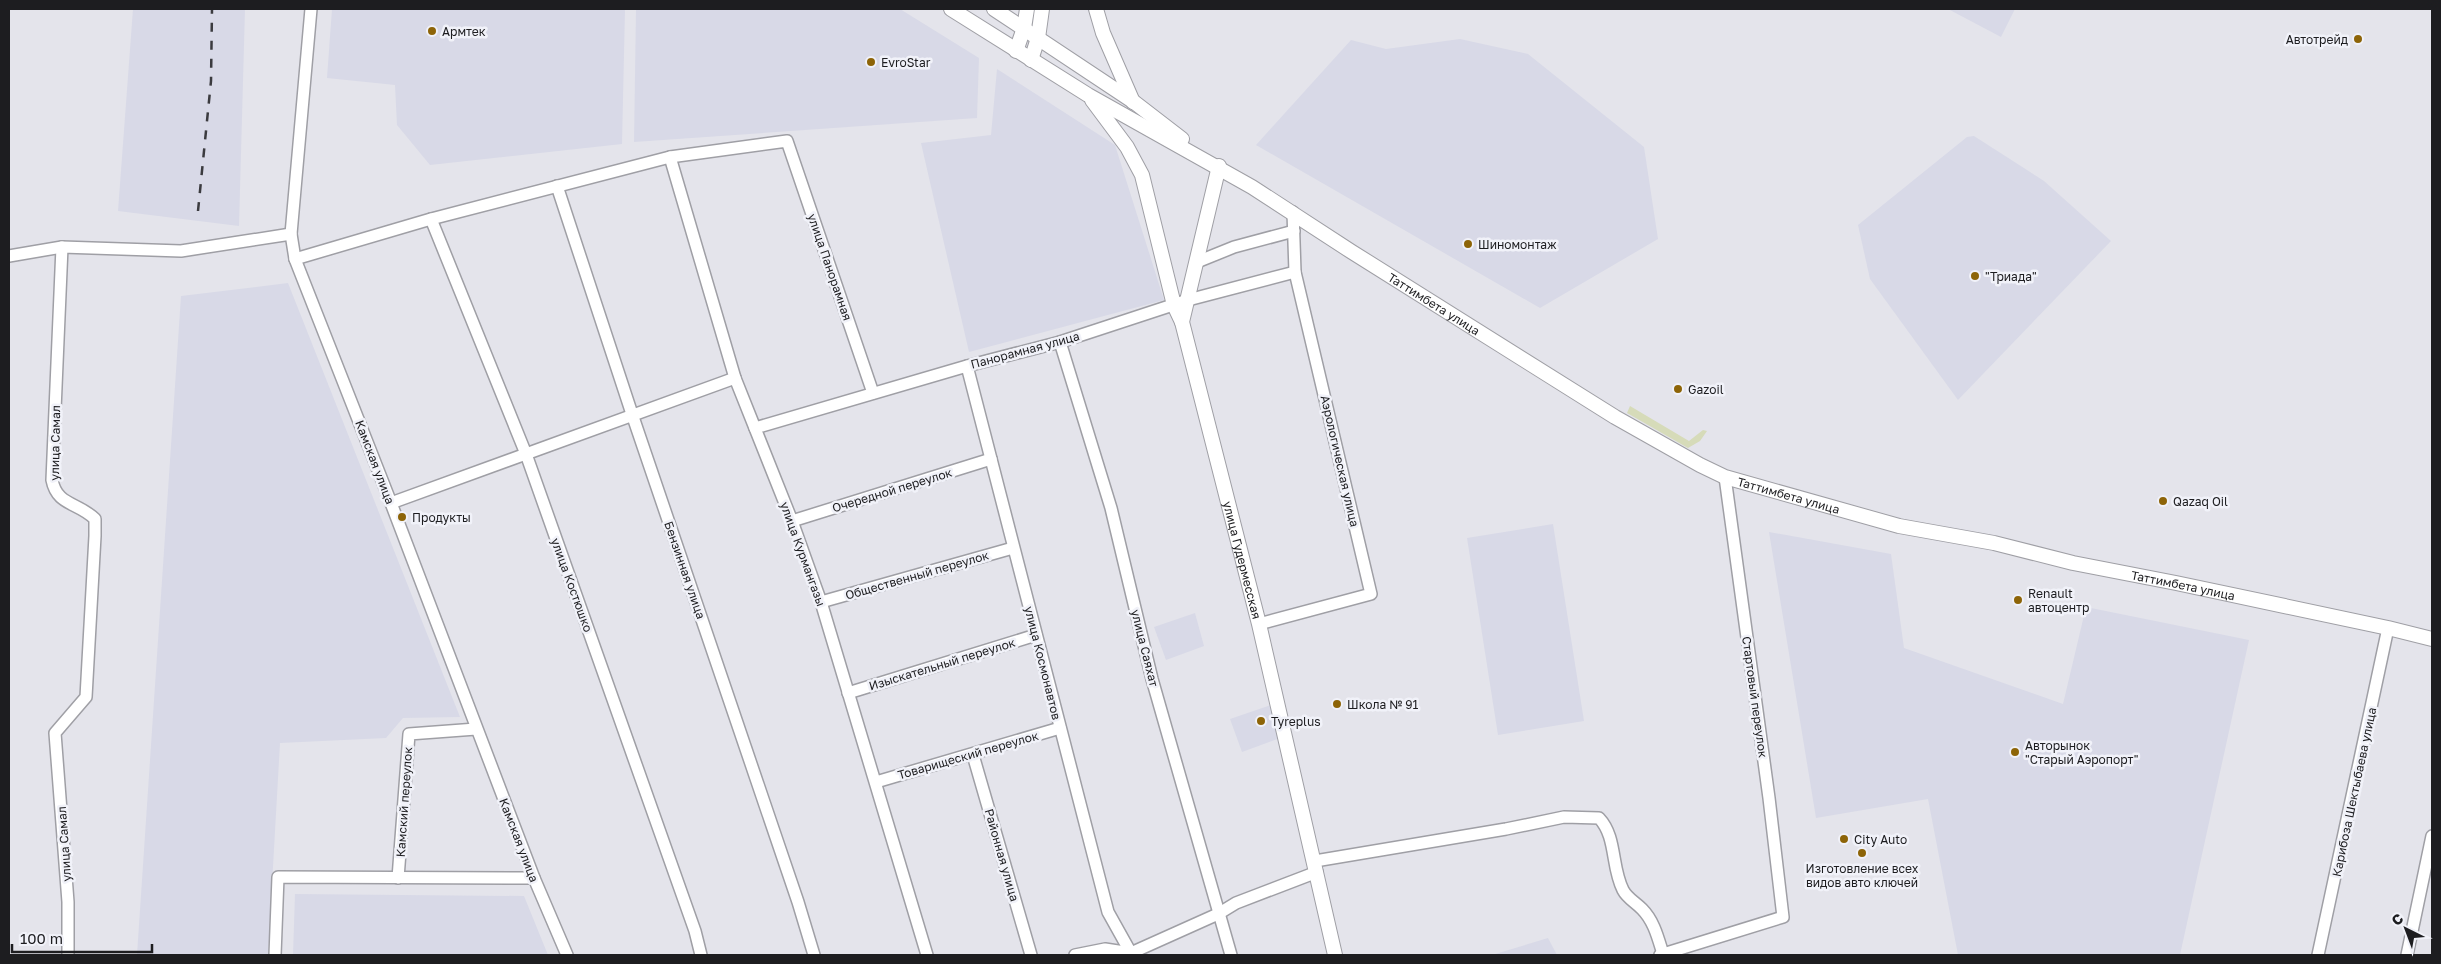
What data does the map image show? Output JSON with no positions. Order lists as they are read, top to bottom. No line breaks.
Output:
{"streets":{"main road":["Таттимбета улица","улица Гудермесская"],"street":["улица Панорамная","Панорамная улица","улица Самал","Аэрологическая улица","Камская улица","Очередной переулок","улица Курмангазы","Бензинная улица","Общественный переулок","улица Костюшко","улица Саяхат","улица Космонавтов","Изыскательный переулок","Стартовый переулок","Товарищеский переулок","Карибоза Шектыбаева улица","Камский переулок","Районная улица"]},"crossings":[["улица Панорамная","Панорамная улица"],["улица Панорамная","улица Курмангазы"],["Таттимбета улица","Аэрологическая улица"],["Таттимбета улица","улица Гудермесская"],["Таттимбета улица","Стартовый переулок"],["Таттимбета улица","Карибоза Шектыбаева улица"],["Панорамная улица","Аэрологическая улица"],["Панорамная улица","улица Курмангазы"],["Панорамная улица","улица Гудермесская"],["Панорамная улица","улица Саяхат"],["Панорамная улица","улица Космонавтов"],["Аэрологическая улица","улица Гудермесская"],["Камская улица","Камский переулок"],["Очередной переулок","улица Курмангазы"],["Очередной переулок","улица Космонавтов"],["улица Курмангазы","Общественный переулок"],["улица Курмангазы","Изыскательный переулок"],["улица Курмангазы","Товарищеский переулок"],["Общественный переулок","улица Космонавтов"],["улица Космонавтов","Изыскательный переулок"],["улица Космонавтов","Товарищеский переулок"],["Товарищеский переулок","Районная улица"]],"places":["Армтек","Автотрейд","EvroStar","Шиномонтаж","\"Триада\"","Gazoil","Qazaq Oil","Продукты","Renault автоцентр","Школа № 91","Tyreplus","Авторынок \"Старый Аэропорт\"","City Auto","Изготовление всех видов авто ключей"],"scale_bar":"100 m","north":"top left"}
